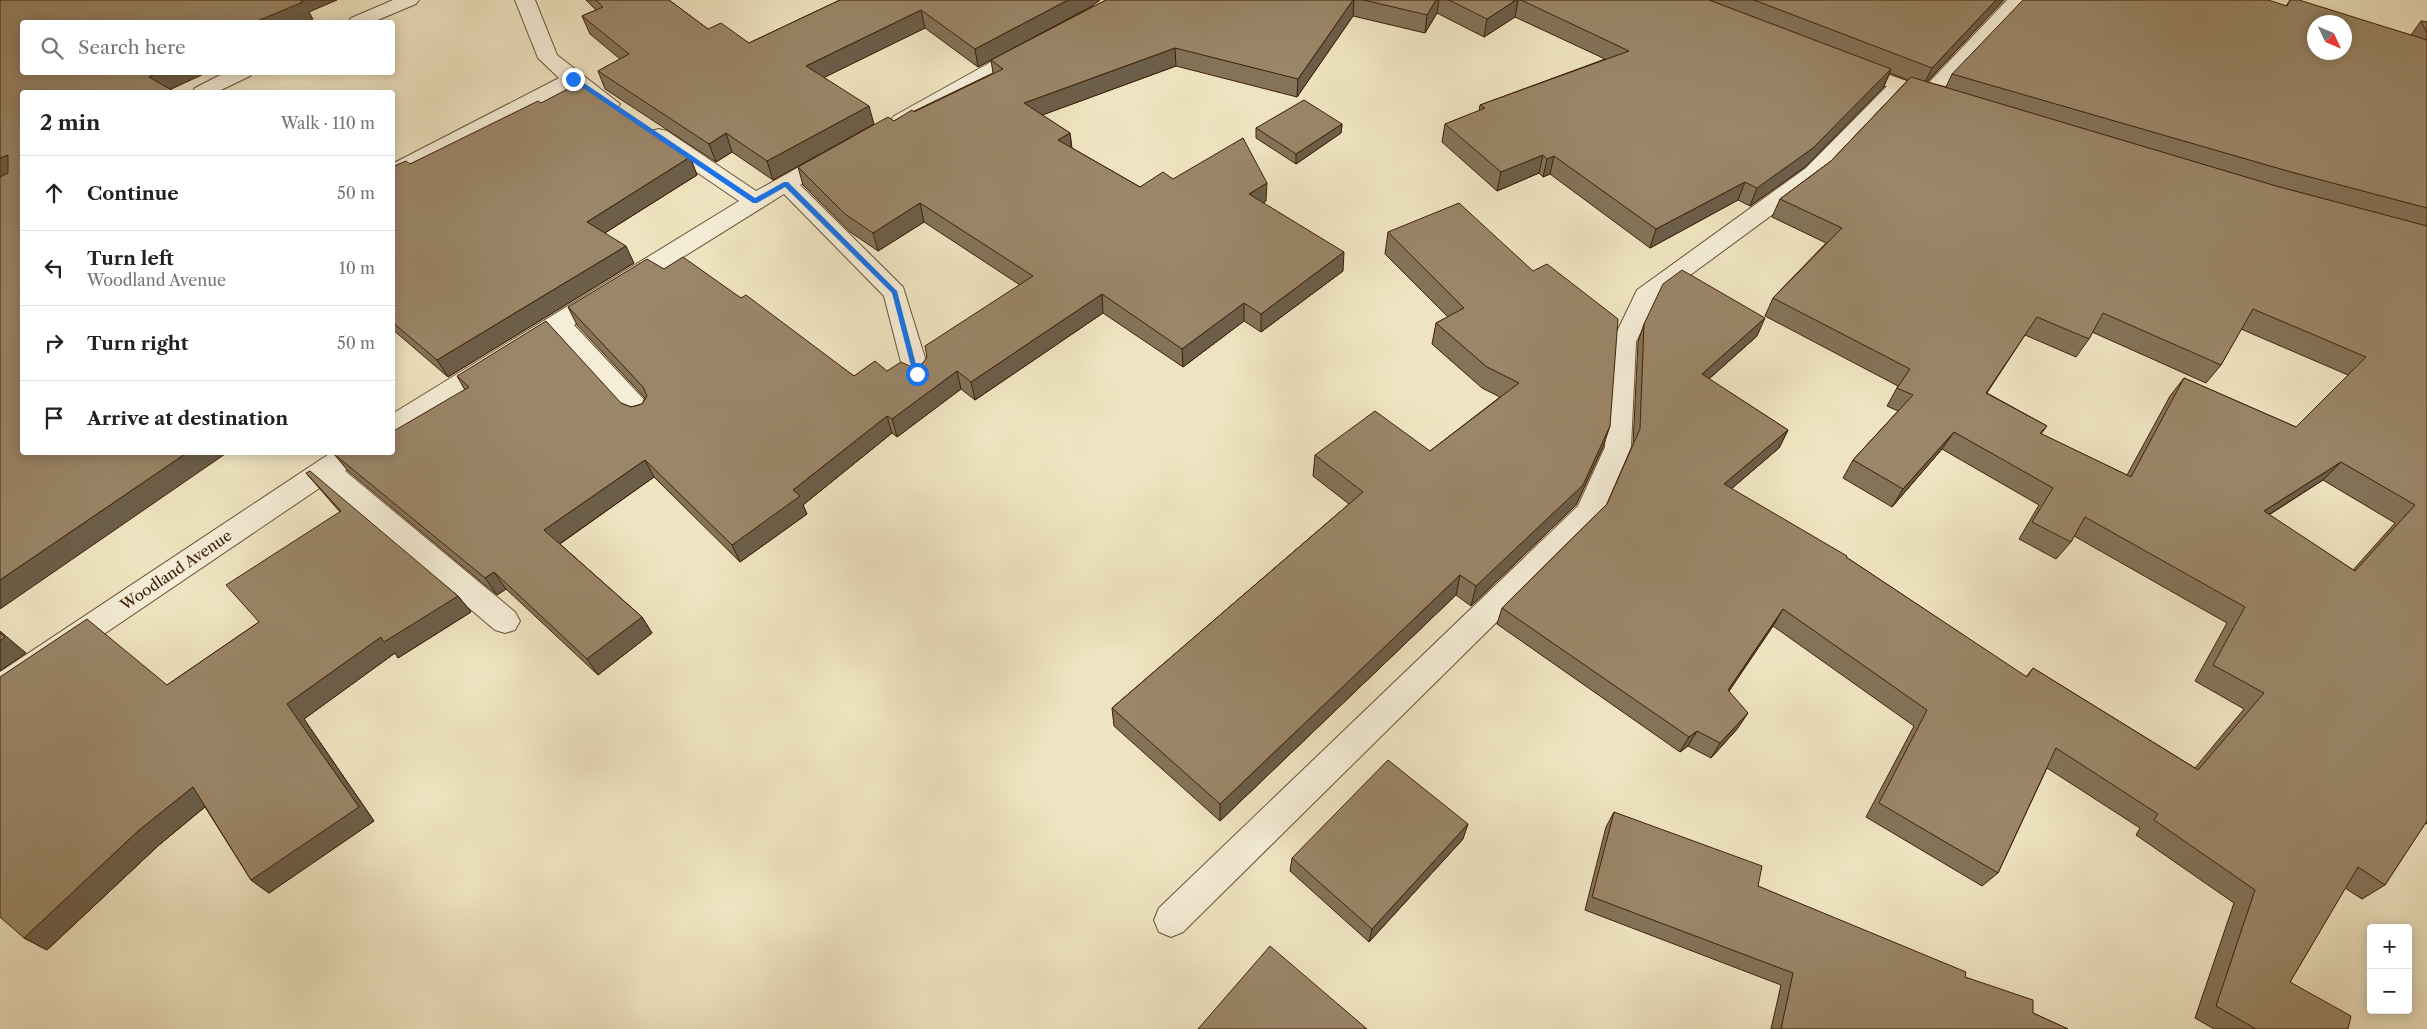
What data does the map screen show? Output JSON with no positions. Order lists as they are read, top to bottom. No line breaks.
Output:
{"streets":{"street":["Woodland Avenue"]},"north":"bottom right","page":{"search":"Search here","heading":["2 min","Walk · 110 m"],"list":[["Continue","50 m"],["Turn left","Woodland Avenue","10 m"],["Turn right","50 m"],"Arrive at destination"],"map_buttons":["+","−"]}}
